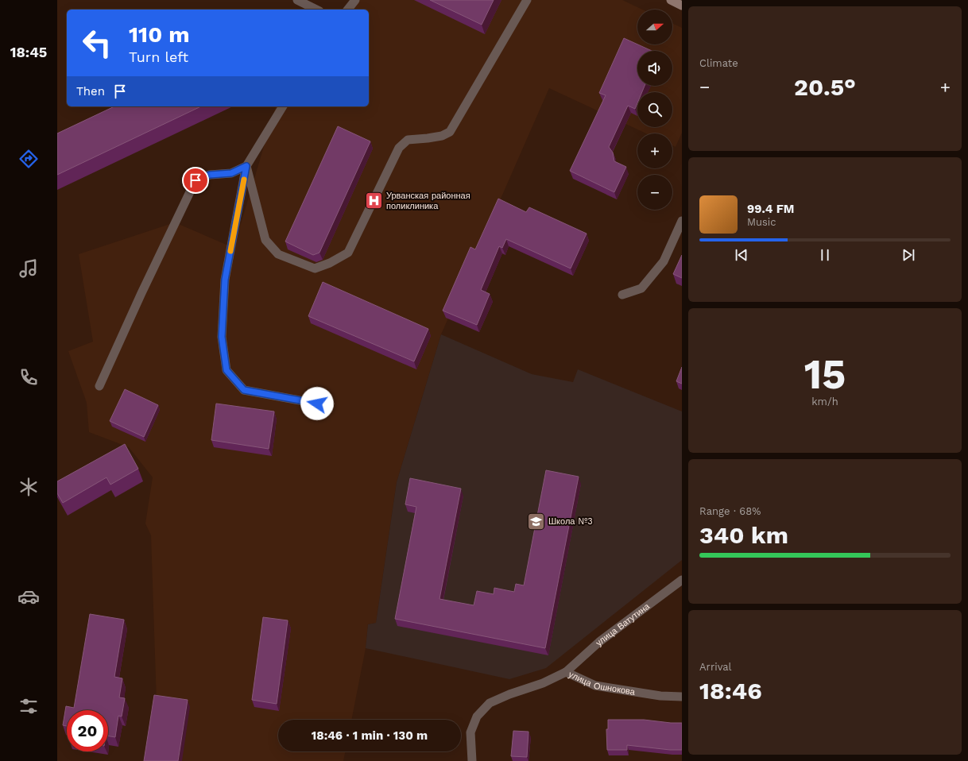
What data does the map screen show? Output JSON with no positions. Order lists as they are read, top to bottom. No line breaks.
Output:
{"streets":{"street":["улица Ватутина","улица Ошнокова"]},"crossings":[["улица Ватутина","улица Ошнокова"]],"places":{"hospital":["Урванская районная поликлиника"],"school or university":["Школа №3"]},"north":"right","page":{"tabs":"18:45","tile":["Climate",["15","km/h"],["Range · 68%","340 km"],["Arrival","18:46"]],"map_buttons":["+","−"],"turn":["110 m","Turn left"],"heat":["−","20.5°","+"],"then":"Then","song":["99.4 FM","Music"],"limit":"20","trip":"18:46 · 1 min · 130 m"}}
